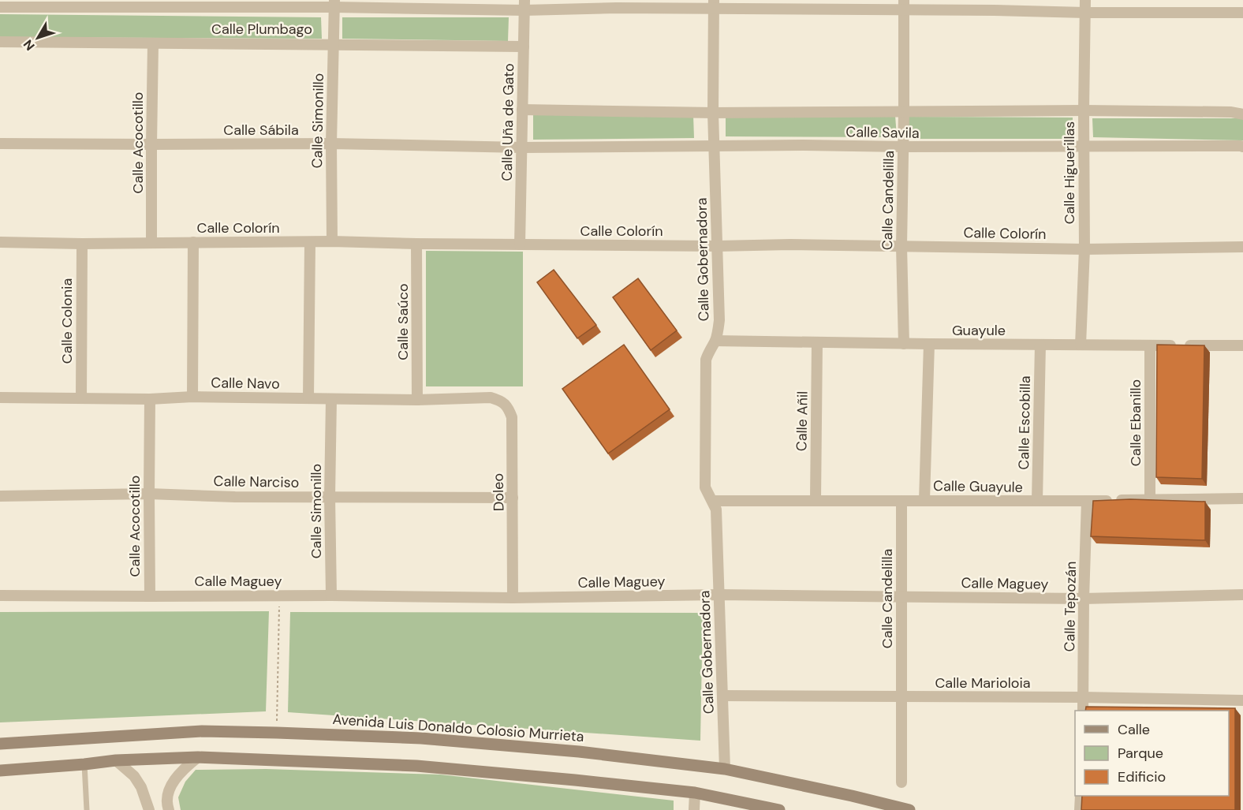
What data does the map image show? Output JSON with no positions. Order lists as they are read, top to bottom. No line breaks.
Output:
{"streets":{"main road":["Avenida Luis Donaldo Colosio Murrieta"],"street":["Calle Plumbago","Calle Simonillo","Calle Uña de Gato","Calle Sábila","Calle Savila","Calle Acocotillo","Calle Higuerillas","Calle Candelilla","Calle Colorín","Calle Gobernadora","Calle Colonia","Calle Saúco","Guayule","Calle Navo","Calle Añil","Calle Escobilla","Calle Ebanillo","Calle Narciso","Calle Guayule","Doleo","Calle Maguey","Calle Tepozán","Calle Marioloia"]},"crossings":[["Calle Plumbago","Calle Simonillo"],["Calle Plumbago","Calle Uña de Gato"],["Calle Plumbago","Calle Acocotillo"],["Calle Plumbago","Calle Higuerillas"],["Calle Plumbago","Calle Candelilla"],["Calle Plumbago","Calle Gobernadora"],["Calle Simonillo","Calle Sábila"],["Calle Simonillo","Calle Colorín"],["Calle Simonillo","Calle Navo"],["Calle Simonillo","Calle Narciso"],["Calle Simonillo","Calle Maguey"],["Calle Uña de Gato","Calle Sábila"],["Calle Uña de Gato","Calle Savila"],["Calle Uña de Gato","Calle Colorín"],["Calle Sábila","Calle Savila"],["Calle Sábila","Calle Acocotillo"],["Calle Savila","Calle Higuerillas"],["Calle Savila","Calle Candelilla"],["Calle Savila","Calle Gobernadora"],["Calle Acocotillo","Calle Colorín"],["Calle Acocotillo","Calle Navo"],["Calle Acocotillo","Calle Narciso"],["Calle Acocotillo","Calle Maguey"],["Calle Higuerillas","Calle Colorín"],["Calle Higuerillas","Guayule"],["Calle Candelilla","Calle Colorín"],["Calle Candelilla","Guayule"],["Calle Candelilla","Calle Guayule"],["Calle Candelilla","Calle Maguey"],["Calle Candelilla","Calle Marioloia"],["Calle Colorín","Calle Gobernadora"],["Calle Colorín","Calle Colonia"],["Calle Colorín","Calle Saúco"],["Calle Gobernadora","Guayule"],["Calle Gobernadora","Calle Guayule"],["Calle Gobernadora","Calle Maguey"],["Calle Gobernadora","Calle Marioloia"],["Calle Gobernadora","Avenida Luis Donaldo Colosio Murrieta"],["Calle Colonia","Calle Navo"],["Calle Saúco","Calle Navo"],["Guayule","Calle Añil"],["Guayule","Calle Escobilla"],["Guayule","Calle Ebanillo"],["Calle Navo","Doleo"],["Calle Añil","Calle Guayule"],["Calle Escobilla","Calle Guayule"],["Calle Ebanillo","Calle Guayule"],["Calle Narciso","Doleo"],["Calle Guayule","Calle Tepozán"],["Doleo","Calle Maguey"],["Calle Maguey","Calle Tepozán"],["Calle Tepozán","Calle Marioloia"]],"legend":["Calle","Parque","Edificio"],"north":"bottom left"}
